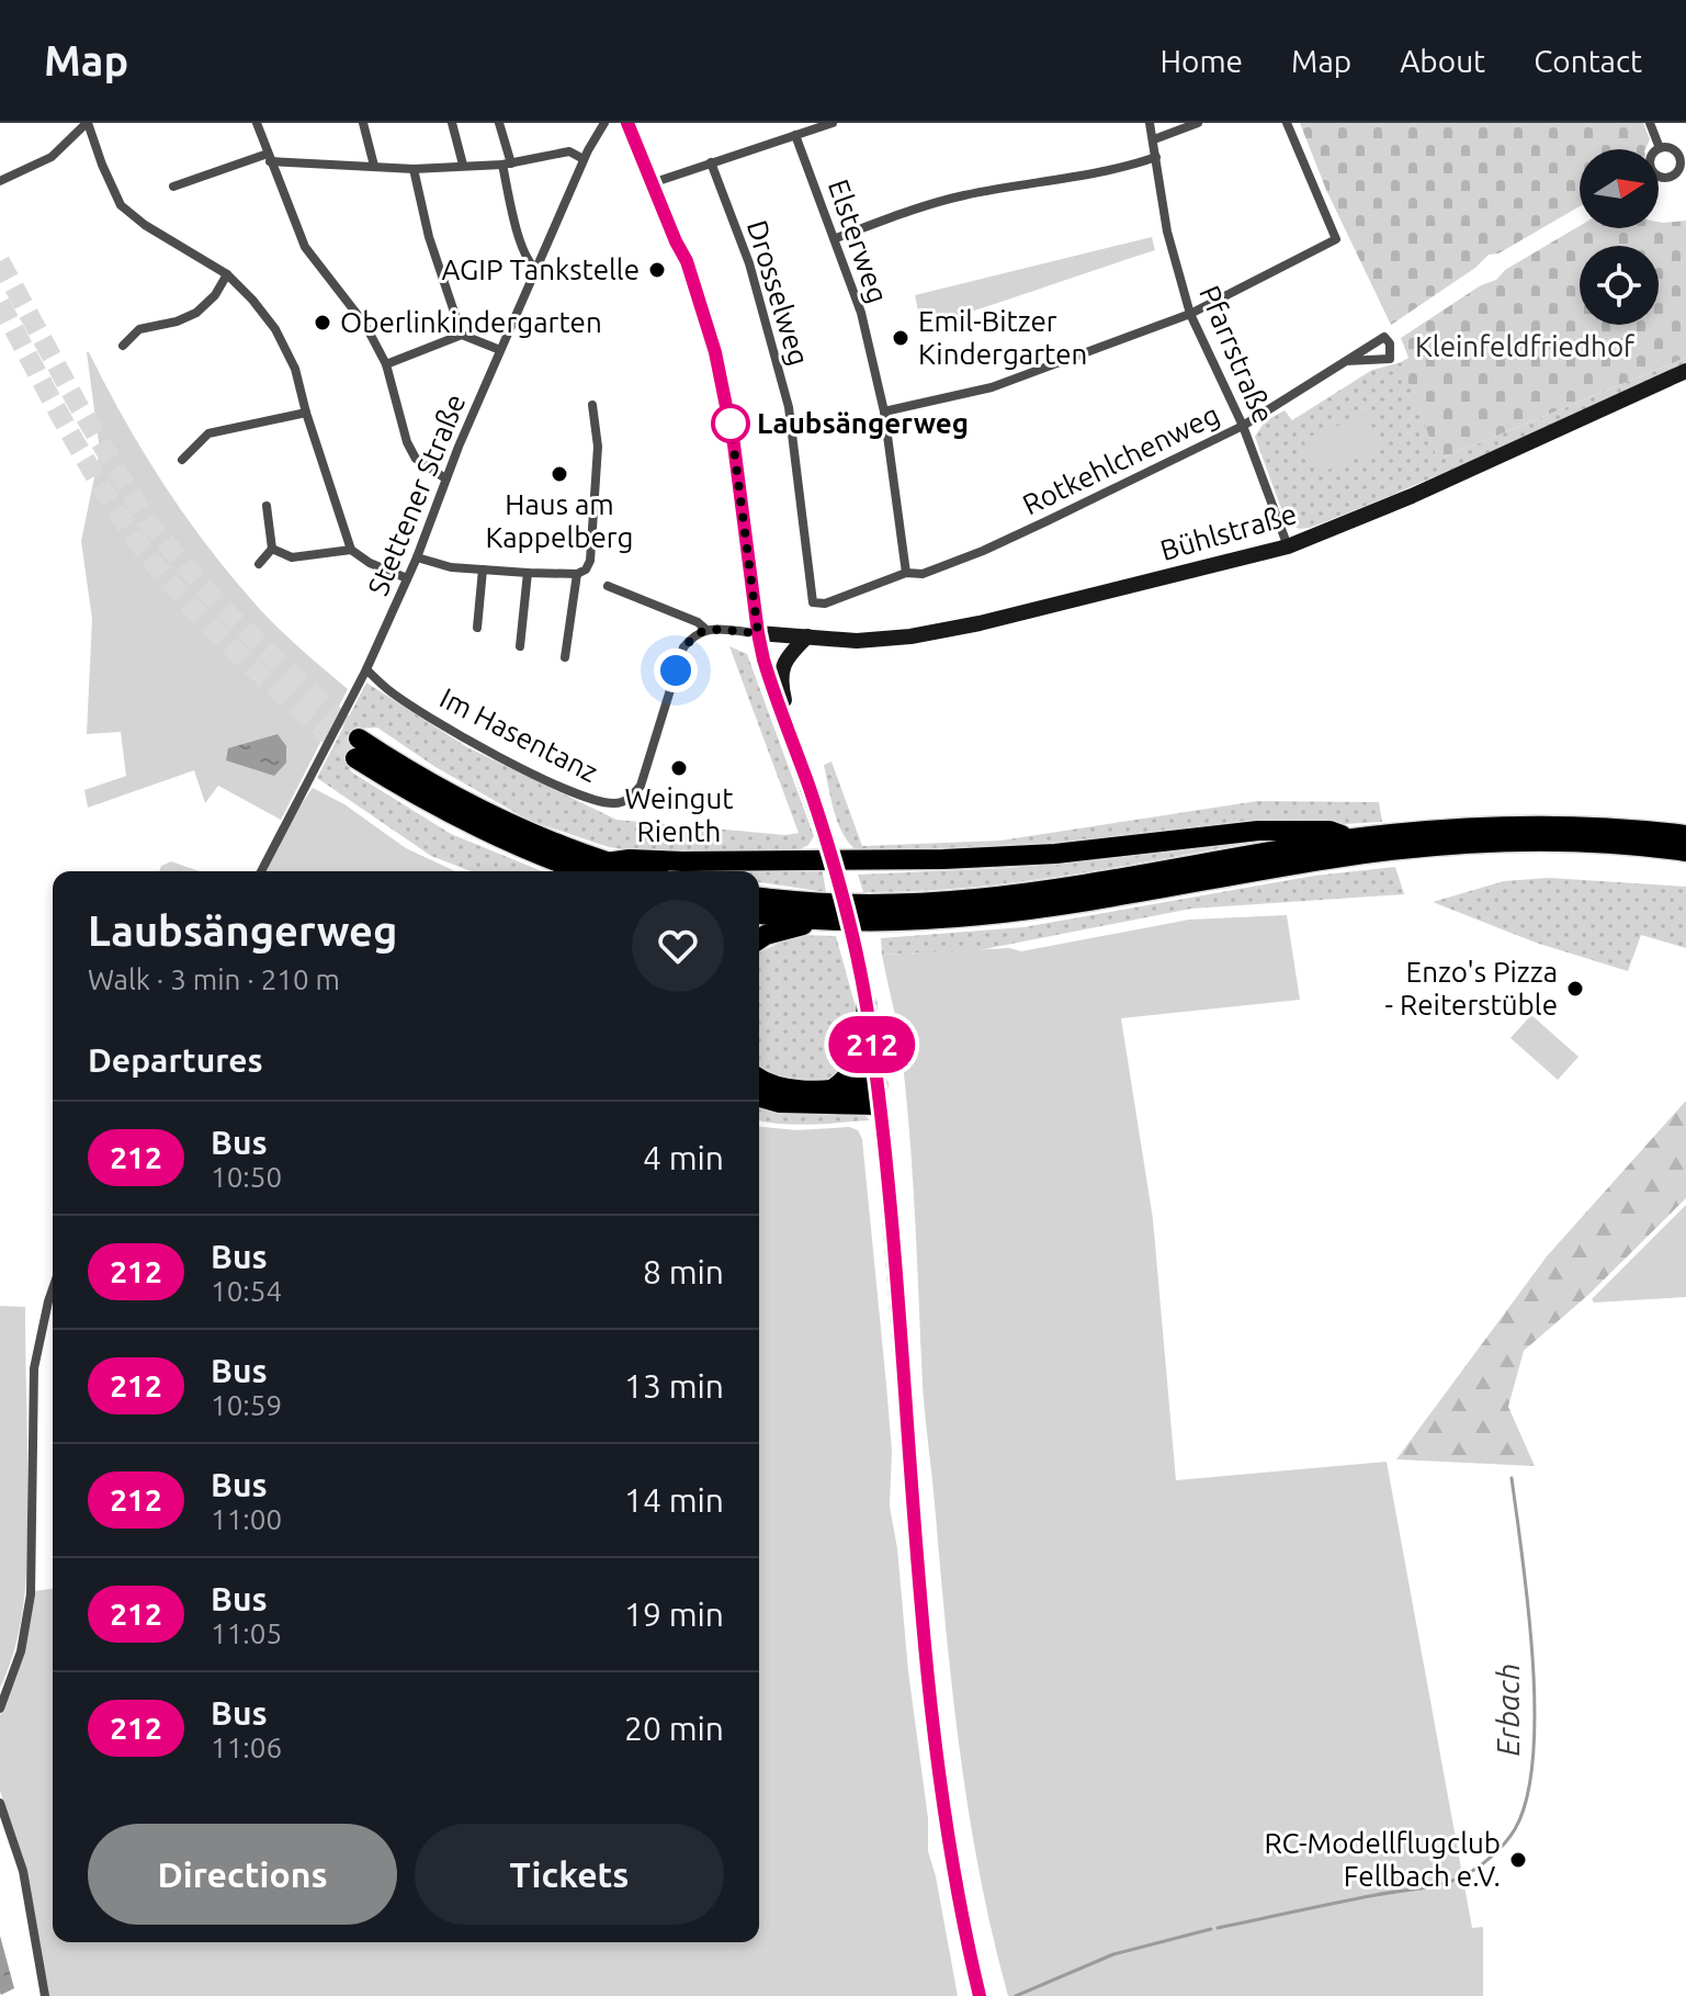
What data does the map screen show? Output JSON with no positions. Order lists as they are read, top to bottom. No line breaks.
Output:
{"streets":{"main road":["Bühlstraße"],"street":["Elsterweg","Drosselweg","Pfarrstraße","Rotkehlchenweg","Stettener Straße","Im Hasentanz"]},"crossings":[["Elsterweg","Drosselweg"],["Elsterweg","Rotkehlchenweg"],["Drosselweg","Rotkehlchenweg"],["Pfarrstraße","Rotkehlchenweg"],["Pfarrstraße","Bühlstraße"],["Stettener Straße","Im Hasentanz"]],"water":["Erbach"],"parks":["Kleinfeldfriedhof"],"places":["AGIP Tankstelle","Oberlinkindergarten","Emil-Bitzer Kindergarten","Laubsängerweg","Haus am Kappelberg","Weingut Rienth","Enzo's Pizza - Reiterstüble","RC-Modellflugclub Fellbach e.V."],"lines":["bus line 212"],"north":"right","page":{"header":"Map","nav":["Home","Map","About","Contact"],"on_map":"212","heading":[["Laubsängerweg","Walk · 3 min · 210 m"],"Departures"],"list":[{"mark":"212","name":"Bus","note":"10:50","value":"4 min"},{"mark":"212","name":"Bus","note":"10:54","value":"8 min"},{"mark":"212","name":"Bus","note":"10:59","value":"13 min"},{"mark":"212","name":"Bus","note":"11:00","value":"14 min"},{"mark":"212","name":"Bus","note":"11:05","value":"19 min"},{"mark":"212","name":"Bus","note":"11:06","value":"20 min"}],"buttons":["Directions","Tickets"]}}
